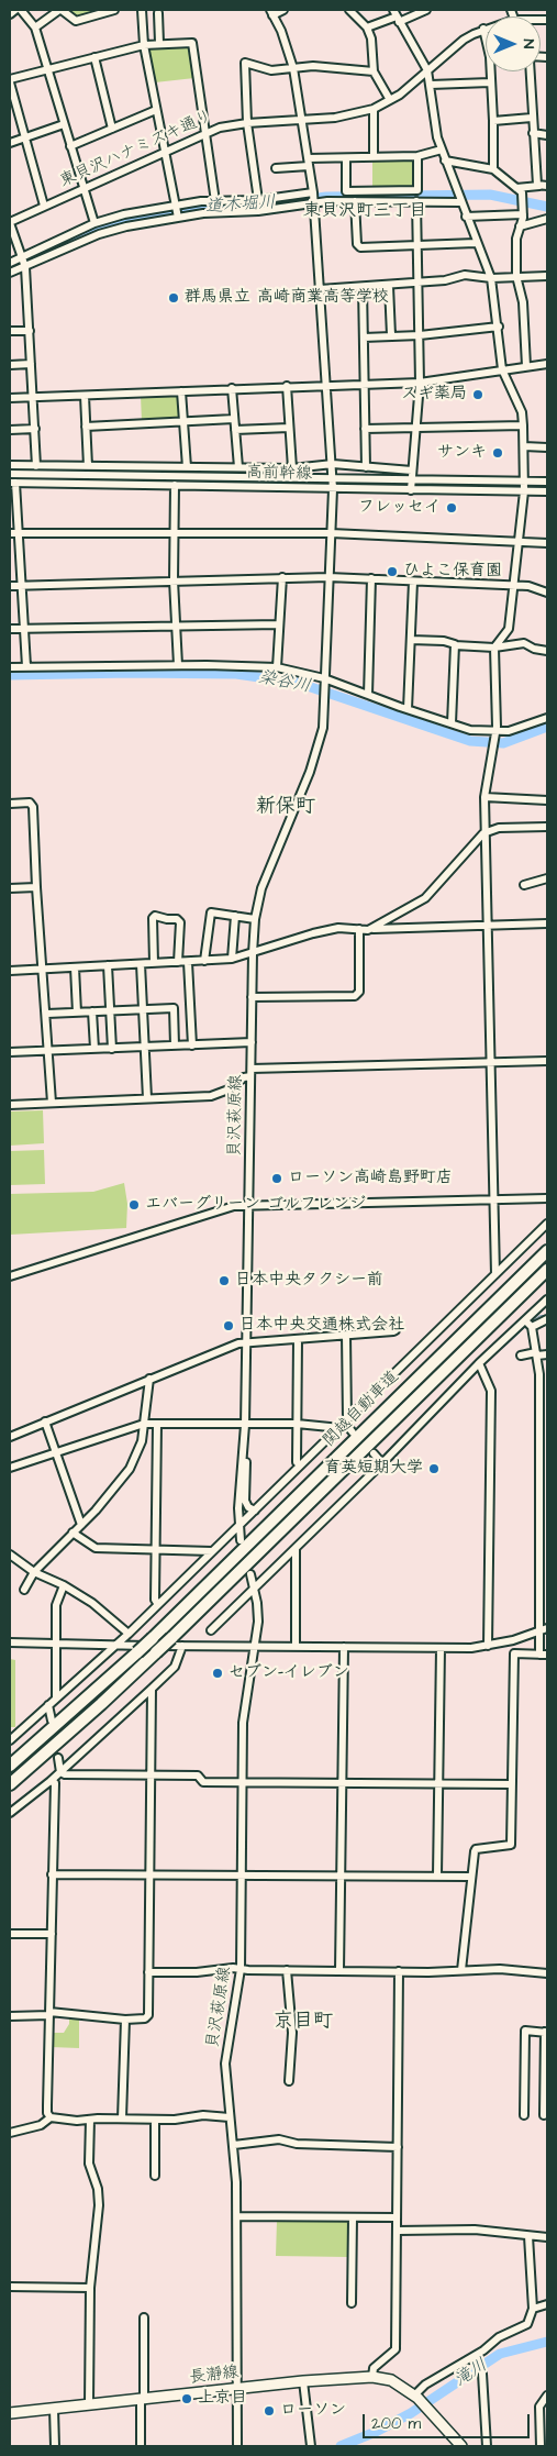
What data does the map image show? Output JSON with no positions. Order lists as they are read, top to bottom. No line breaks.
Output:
{"streets":{"highway":["関越自動車道"],"main road":["長瀞線"],"street":["東貝沢ハナミズキ通り","高前幹線","貝沢萩原線"]},"crossings":[["東貝沢ハナミズキ通り","貝沢萩原線"],["高前幹線","貝沢萩原線"],["貝沢萩原線","長瀞線"]],"districts":["東貝沢町三丁目","新保町","京目町"],"water":["道木堀川","染谷川","滝川"],"places":["群馬県立 高崎商業高等学校","スギ薬局","サンキ","フレッセイ","ひよこ保育園","ローソン高崎島野町店","エバーグリーン ゴルフレンジ","日本中央タクシー前","日本中央交通株式会社","育英短期大学","セブン-イレブン","上京目","ローソン"],"scale_bar":"200 m","north":"right"}
